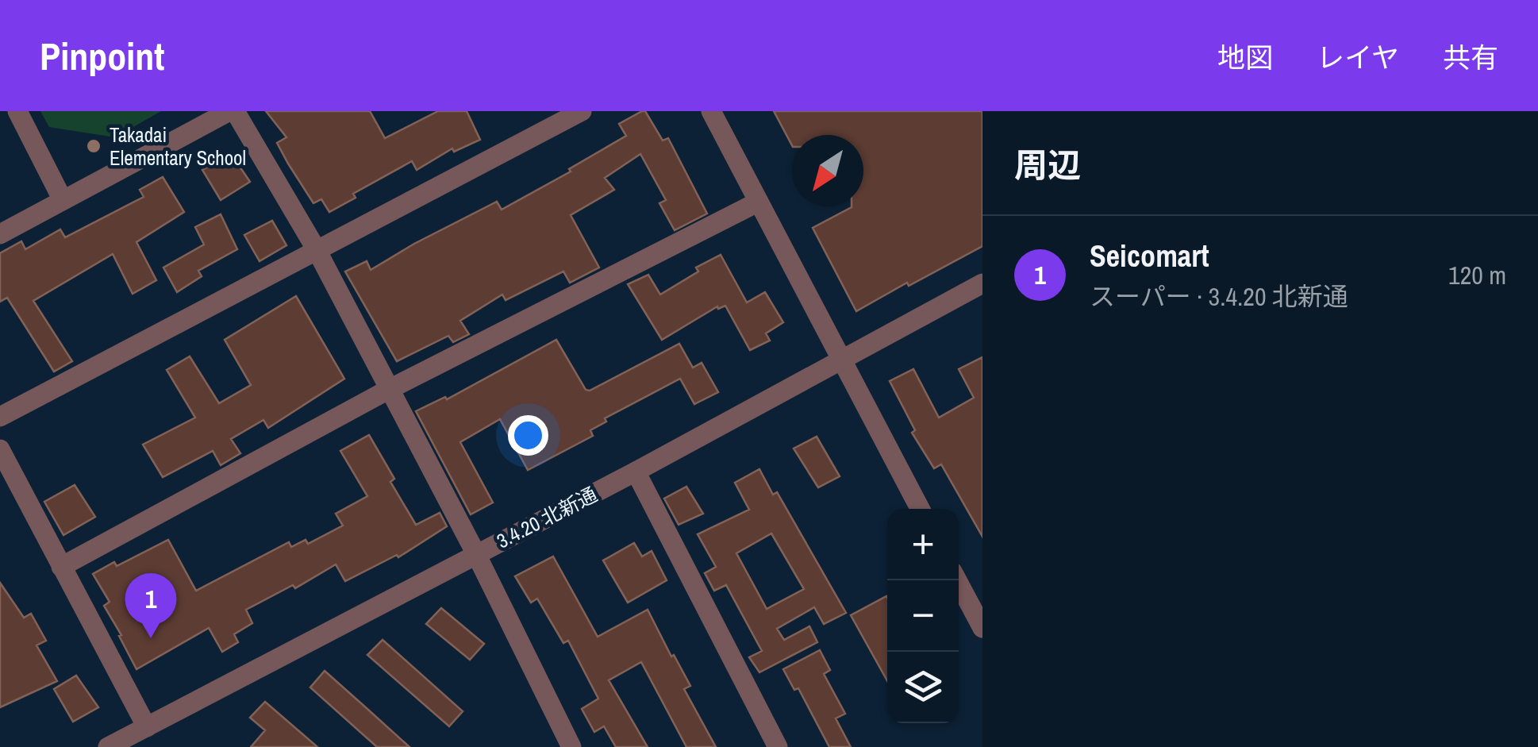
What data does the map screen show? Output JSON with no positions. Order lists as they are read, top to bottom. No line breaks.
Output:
{"streets":{"street":["3.4.20 北新通"]},"places":["Takadai Elementary School"],"north":"bottom left","page":{"header":"Pinpoint","nav":["地図","レイヤ","共有"],"heading":"周辺","list":[{"mark":"1","name":"Seicomart","note":"スーパー · 3.4.20 北新通","value":"120 m"}],"map_buttons":["+","−"],"pins":"1"}}
